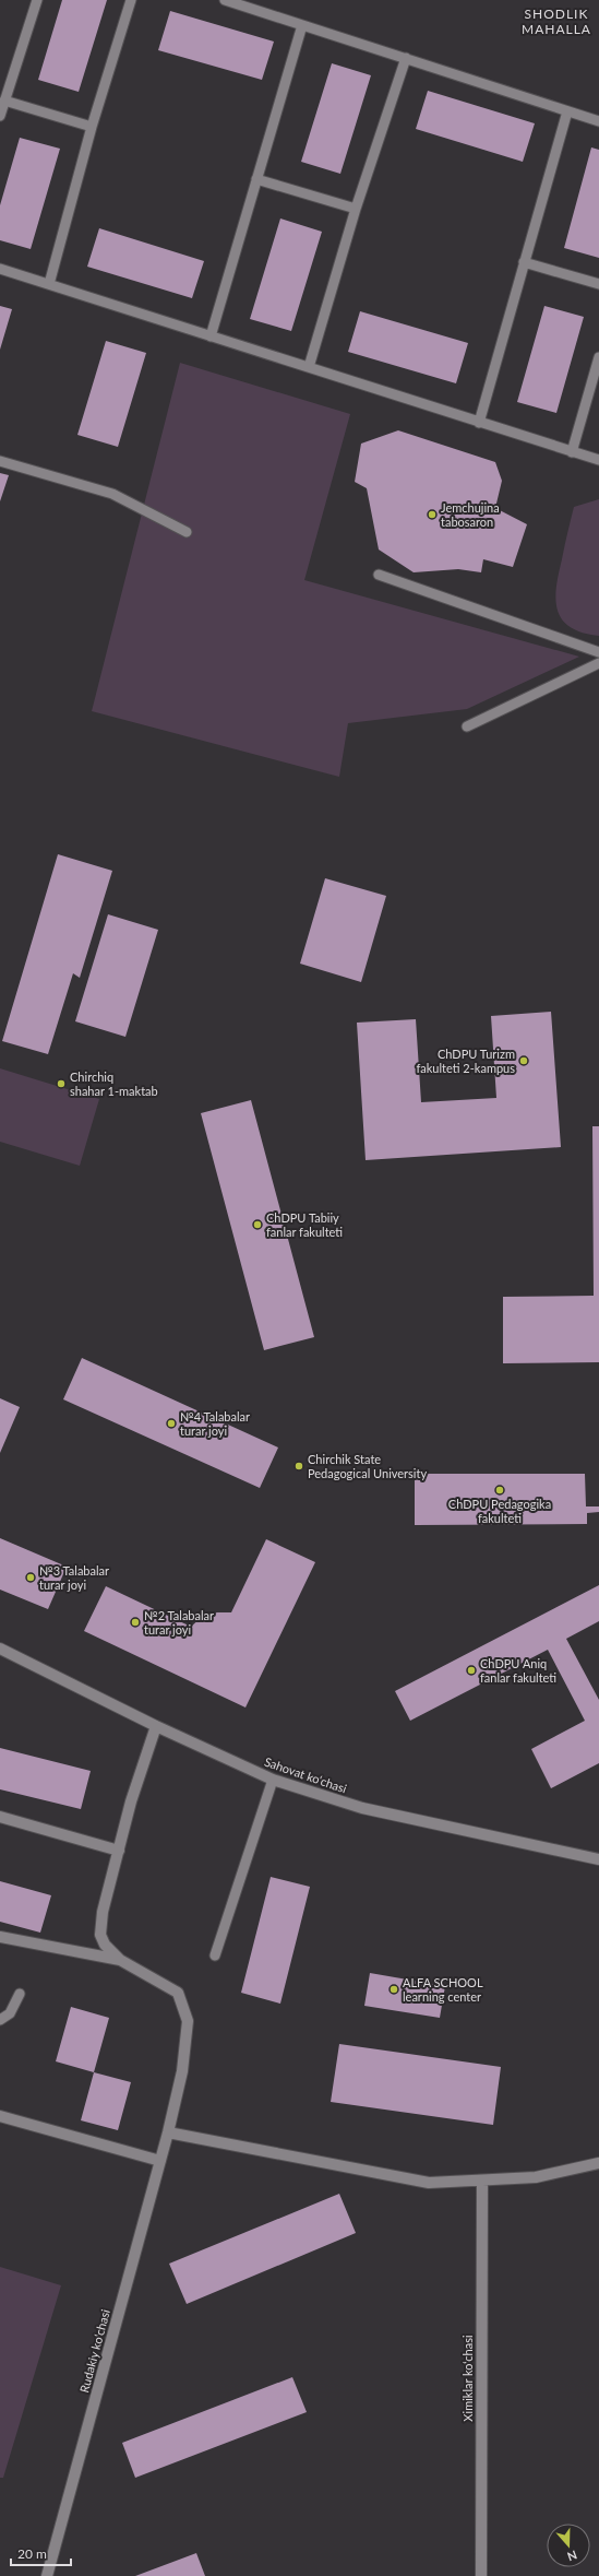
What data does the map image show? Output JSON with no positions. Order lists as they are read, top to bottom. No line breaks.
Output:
{"streets":{"street":["Sahovat ko‘chasi","Rudakiy ko‘chasi","Ximiklar ko‘chasi"]},"districts":["SHODLIK MAHALLA"],"places":["Jemchujina tabosaron","ChDPU Turizm fakulteti 2-kampus","Chirchiq shahar 1-maktab","ChDPU Tabiiy fanlar fakulteti","№4 Talabalar turar joyi","Chirchik State Pedagogical University","ChDPU Pedagogika fakulteti","№3 Talabalar turar joyi","№2 Talabalar turar joyi","ChDPU Aniq fanlar fakulteti","ALFA SCHOOL learning center"],"scale_bar":"20 m","north":"bottom"}
